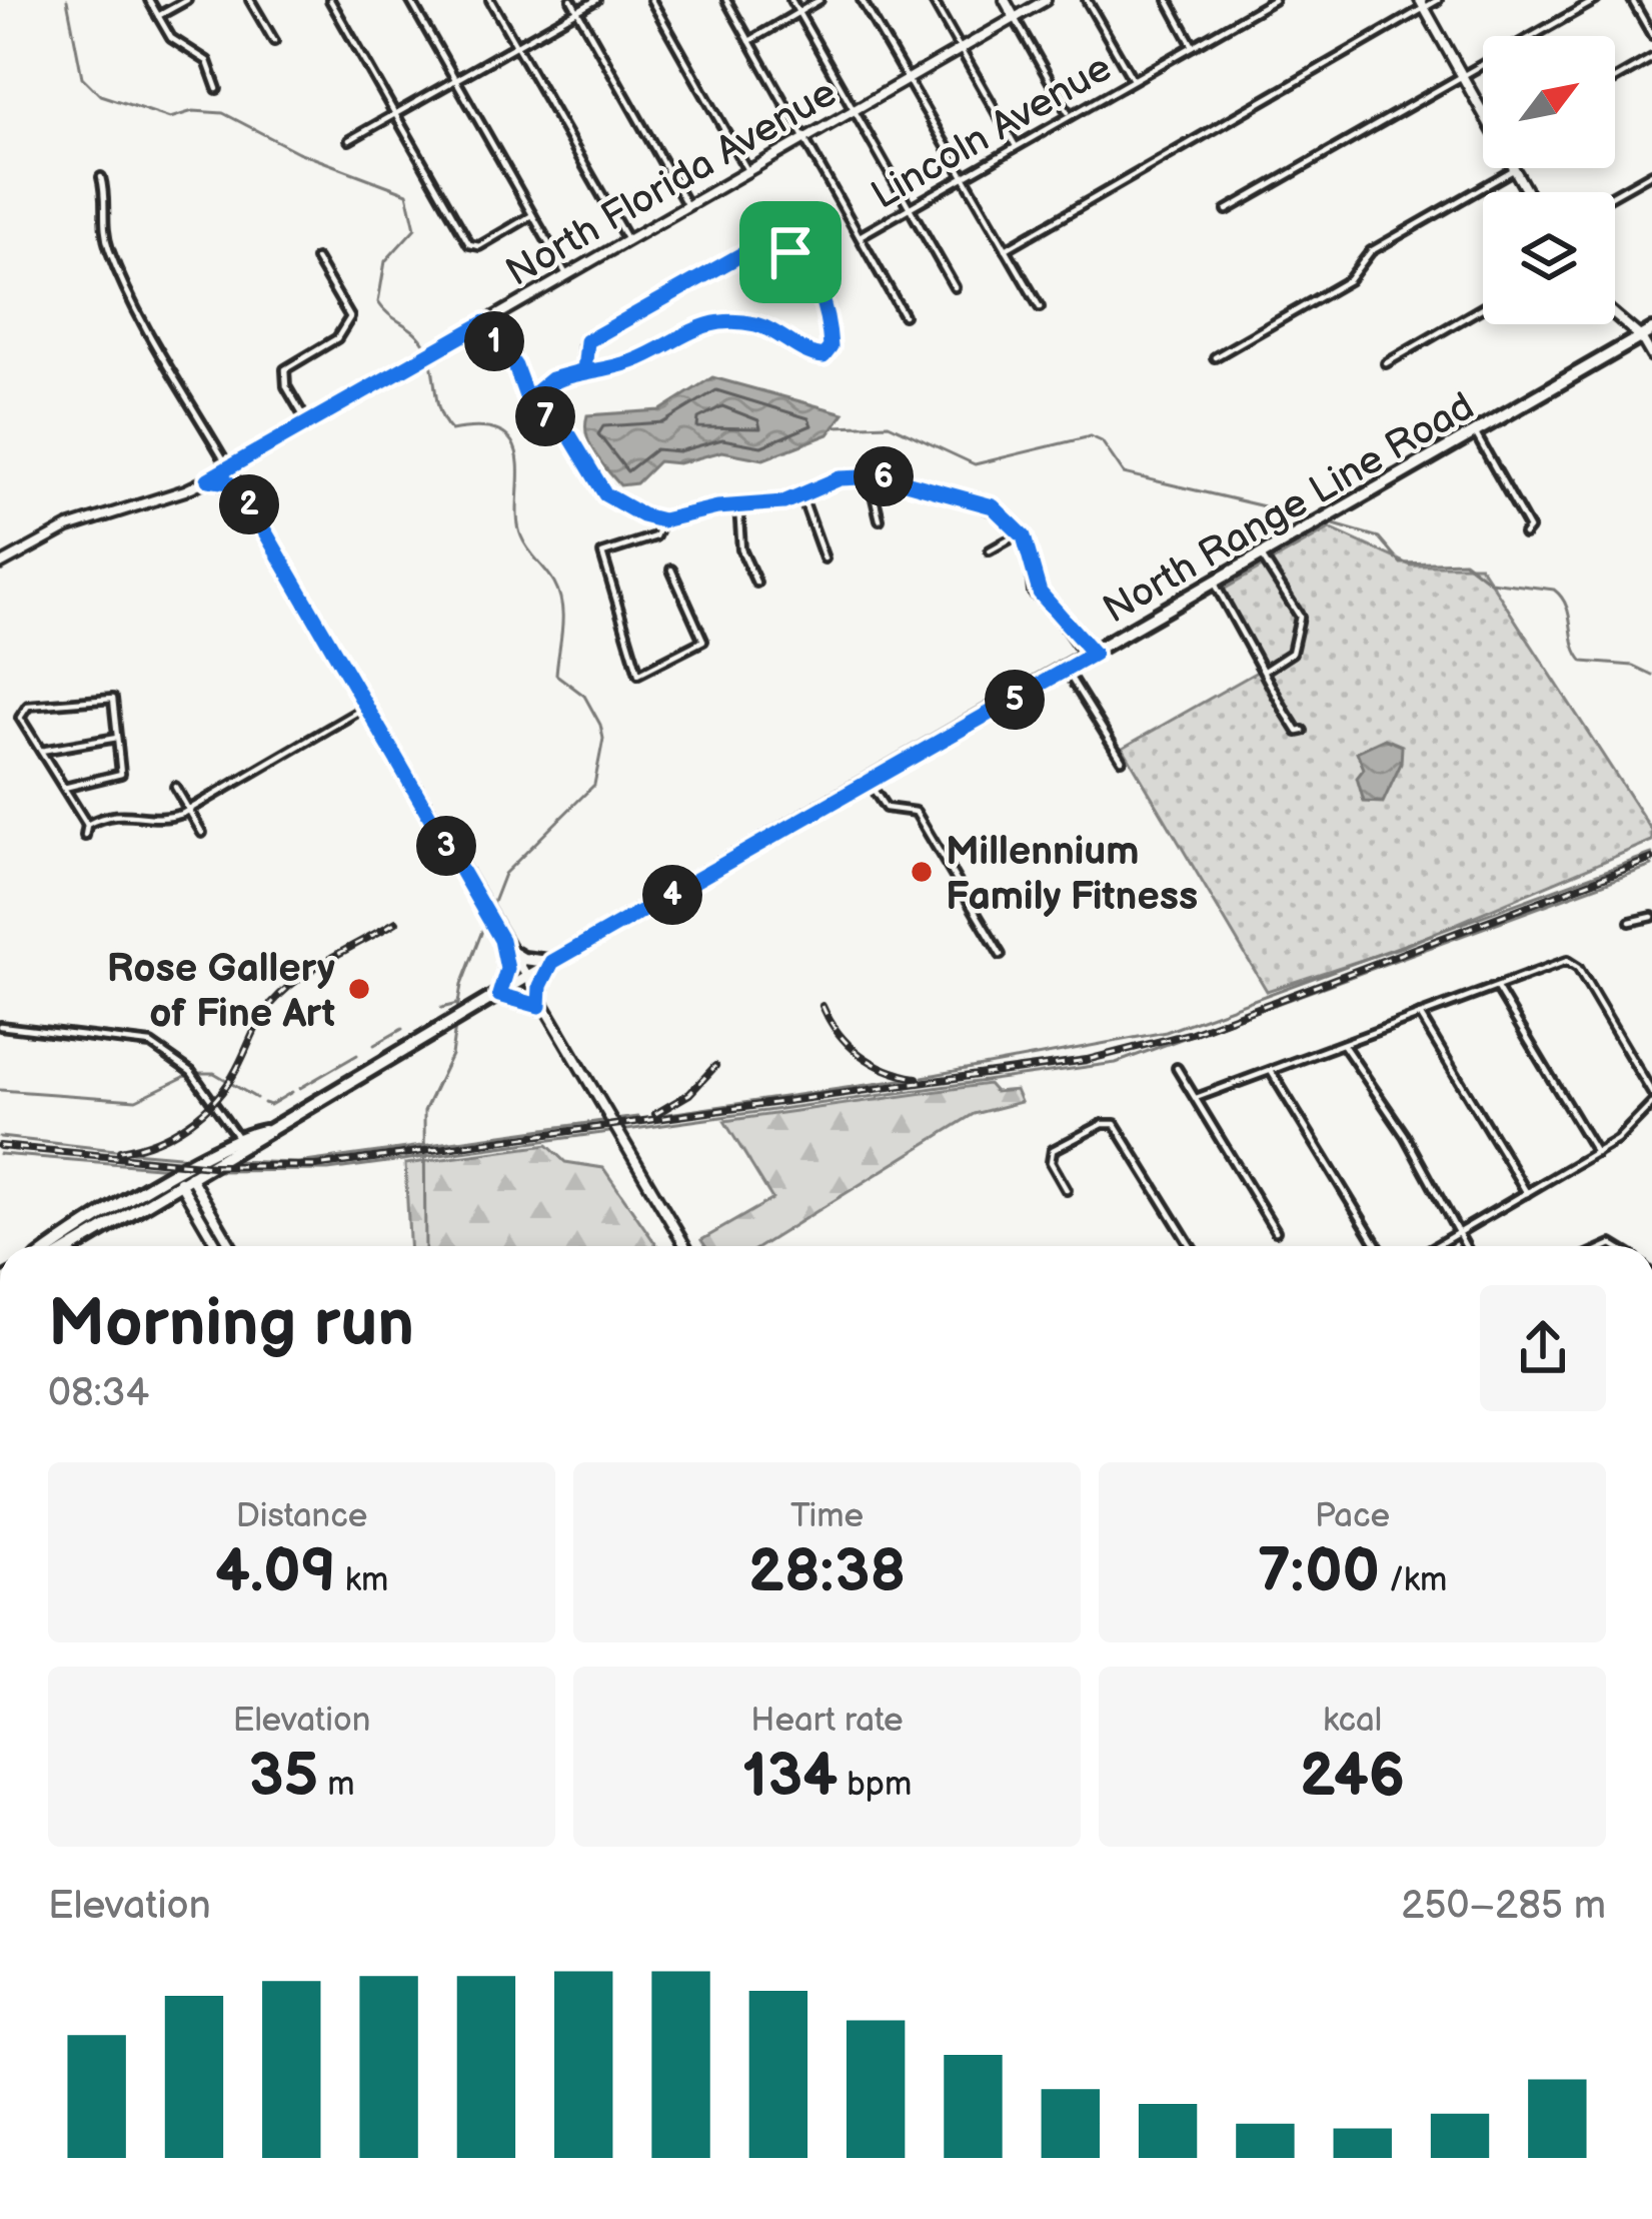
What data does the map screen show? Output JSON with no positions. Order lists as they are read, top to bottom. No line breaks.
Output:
{"streets":{"main road":["North Range Line Road"],"street":["Lincoln Avenue","North Florida Avenue"]},"places":["Millennium Family Fitness","Rose Gallery of Fine Art"],"north":"top right","page":{"pins":["1","7","6","2","5","3","4"],"heading":["Morning run","08:34"],"stats":[["Distance","4.09 km"],["Time","28:38"],["Pace","7:00 /km"],["Elevation","35 m"],["Heart rate","134 bpm"],["kcal","246"]],"chart":["Elevation","250–285 m"]}}
